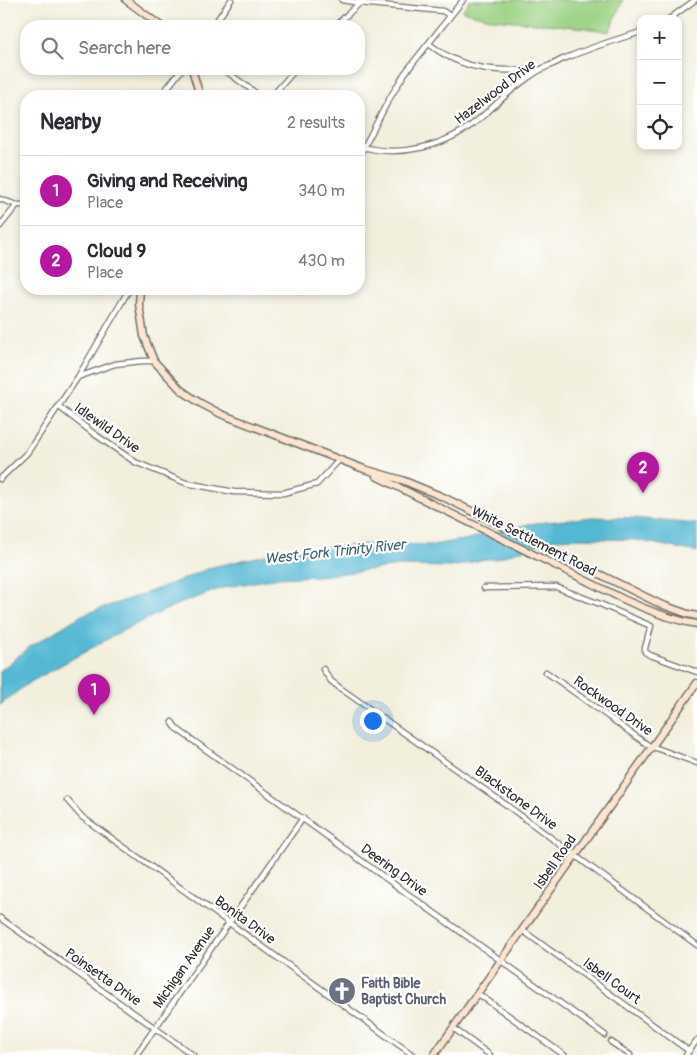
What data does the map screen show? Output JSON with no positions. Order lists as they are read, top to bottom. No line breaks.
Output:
{"streets":{"main road":["White Settlement Road","Isbell Road"],"street":["Hazelwood Drive","Idlewild Drive","Rockwood Drive","Blackstone Drive","Deering Drive","Bonita Drive","Michigan Avenue","Poinsetta Drive","Isbell Court"]},"crossings":[["Idlewild Drive","White Settlement Road"],["Rockwood Drive","Isbell Road"],["Blackstone Drive","Isbell Road"],["Isbell Road","Deering Drive"],["Isbell Road","Isbell Court"],["Deering Drive","Michigan Avenue"],["Bonita Drive","Michigan Avenue"],["Michigan Avenue","Poinsetta Drive"]],"water":["West Fork Trinity River"],"places":{"church":["Faith Bible Baptist Church"]},"page":{"map_buttons":["+","−"],"search":"Search here","heading":["Nearby","2 results"],"list":[{"mark":"1","name":"Giving and Receiving","note":"Place","value":"340 m"},{"mark":"2","name":"Cloud 9","note":"Place","value":"430 m"}],"pins":["2","1"]}}
